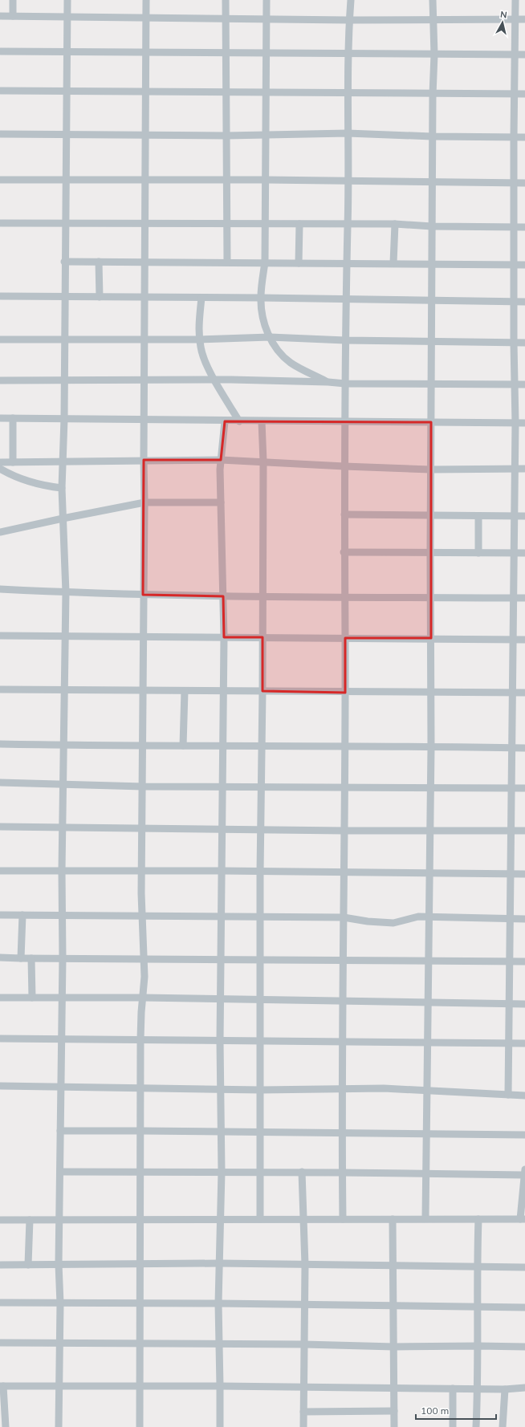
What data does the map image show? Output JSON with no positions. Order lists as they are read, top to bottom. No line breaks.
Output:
{"scale_bar":"100 m","north":"top"}
